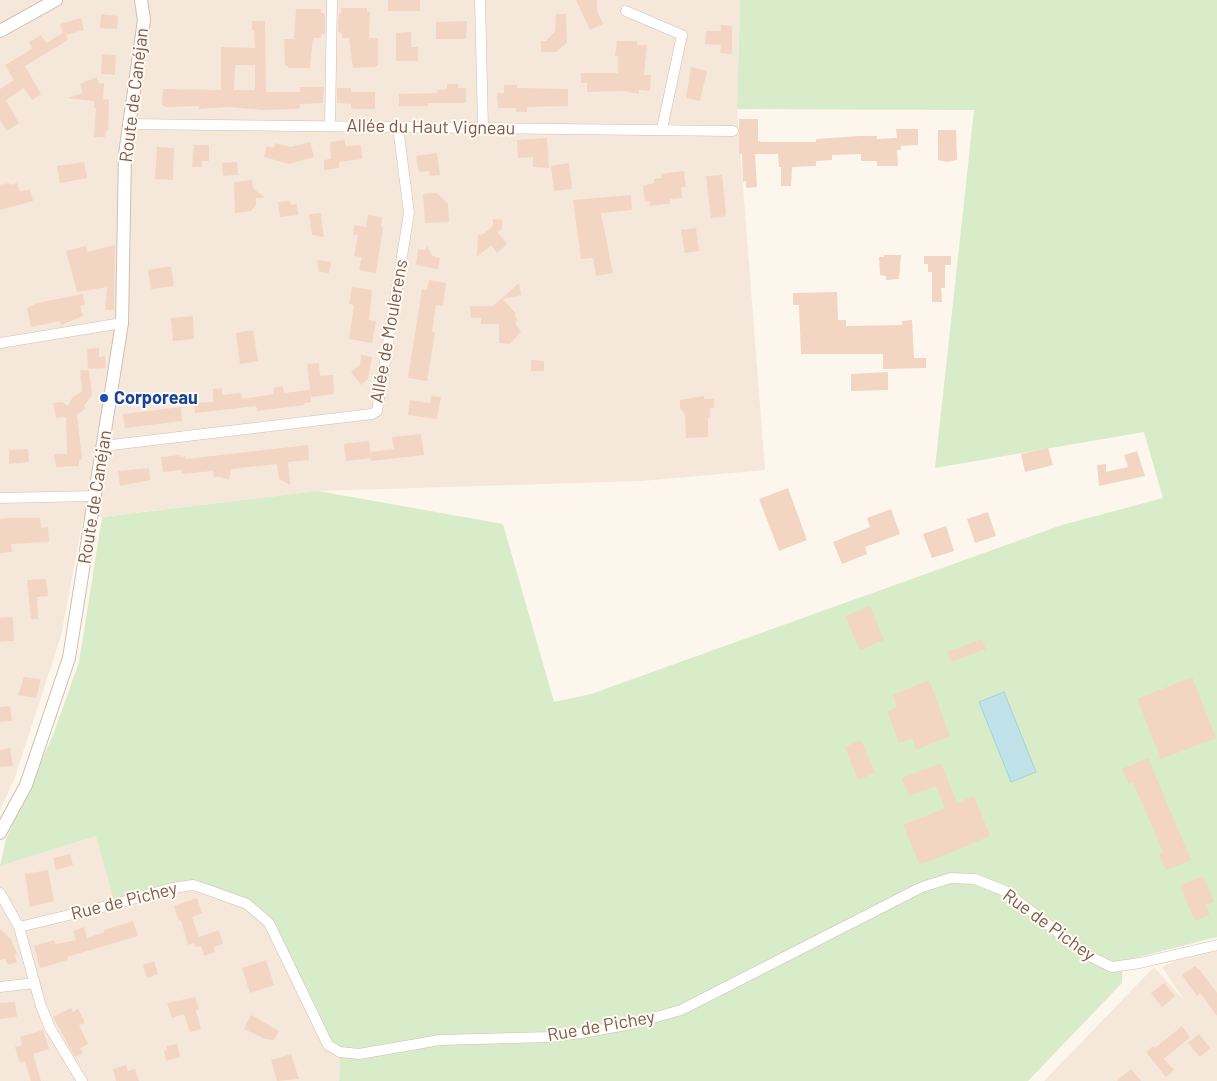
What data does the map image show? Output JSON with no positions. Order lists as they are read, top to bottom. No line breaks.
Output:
{"streets":{"street":["Route de Canéjan","Allée du Haut Vigneau","Allée de Moulerens","Rue de Pichey"]},"crossings":[["Route de Canéjan","Allée du Haut Vigneau"],["Route de Canéjan","Allée de Moulerens"],["Allée du Haut Vigneau","Allée de Moulerens"]],"places":["Corporeau"]}
